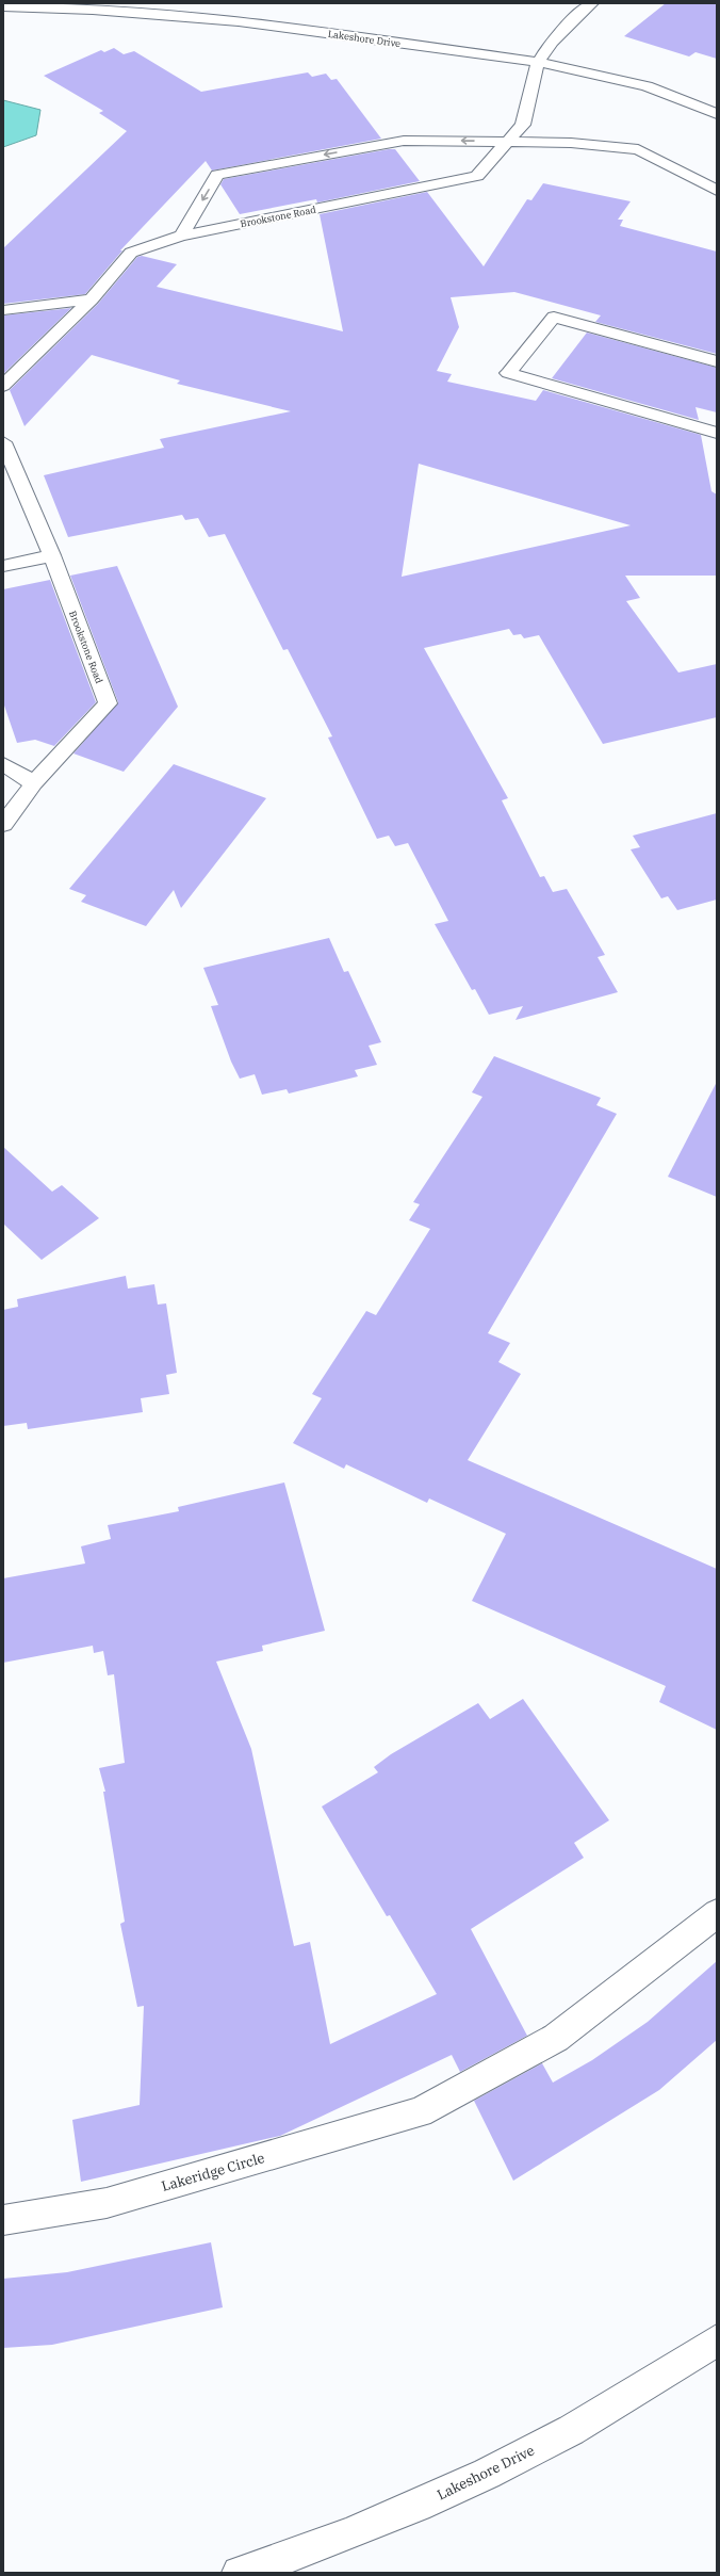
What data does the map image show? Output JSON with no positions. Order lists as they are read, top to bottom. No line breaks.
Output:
{"streets":{"street":["Lakeshore Drive","Brookstone Road","Lakeridge Circle"]},"crossings":[["Lakeshore Drive","Brookstone Road"]]}
